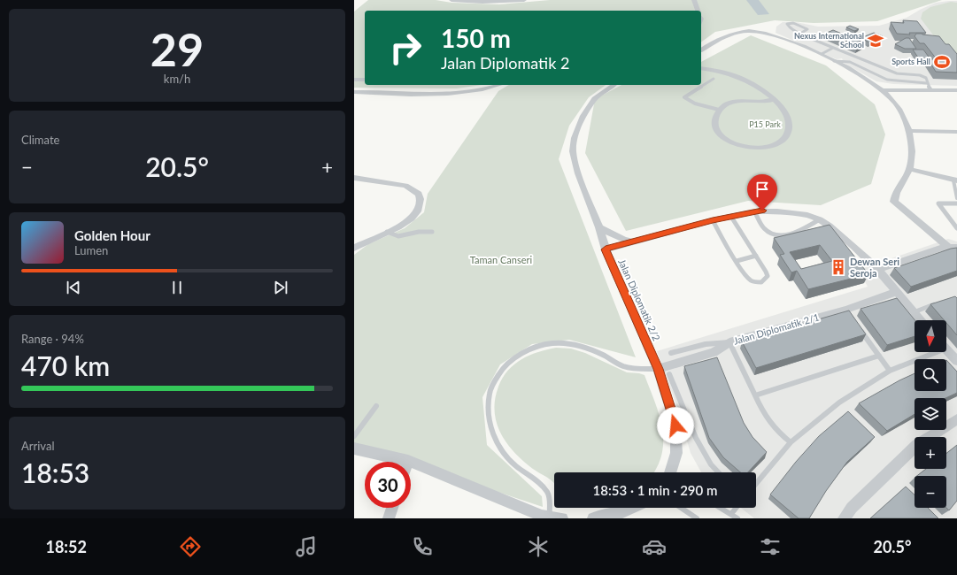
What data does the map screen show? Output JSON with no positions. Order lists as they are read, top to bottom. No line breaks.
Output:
{"streets":{"street":["Jalan Diplomatik 2/2","Jalan Diplomatik 2/1"]},"crossings":[["Jalan Diplomatik 2/2","Jalan Diplomatik 2/1"]],"parks":["P15 Park","Taman Canseri"],"places":{"school or university":["Nexus International School"],"sports":["Sports Hall"],"building":["Dewan Seri Seroja"]},"north":"bottom","page":{"tile":[["29","km/h"],"Climate",["Range · 94%","470 km"],["Arrival","18:53"]],"turn":["150 m","Jalan Diplomatik 2"],"heat":["−","20.5°","+"],"song":["Golden Hour","Lumen"],"map_buttons":["+","−"],"limit":"30","trip":"18:53 · 1 min · 290 m","tabs":["18:52","20.5°"]}}
